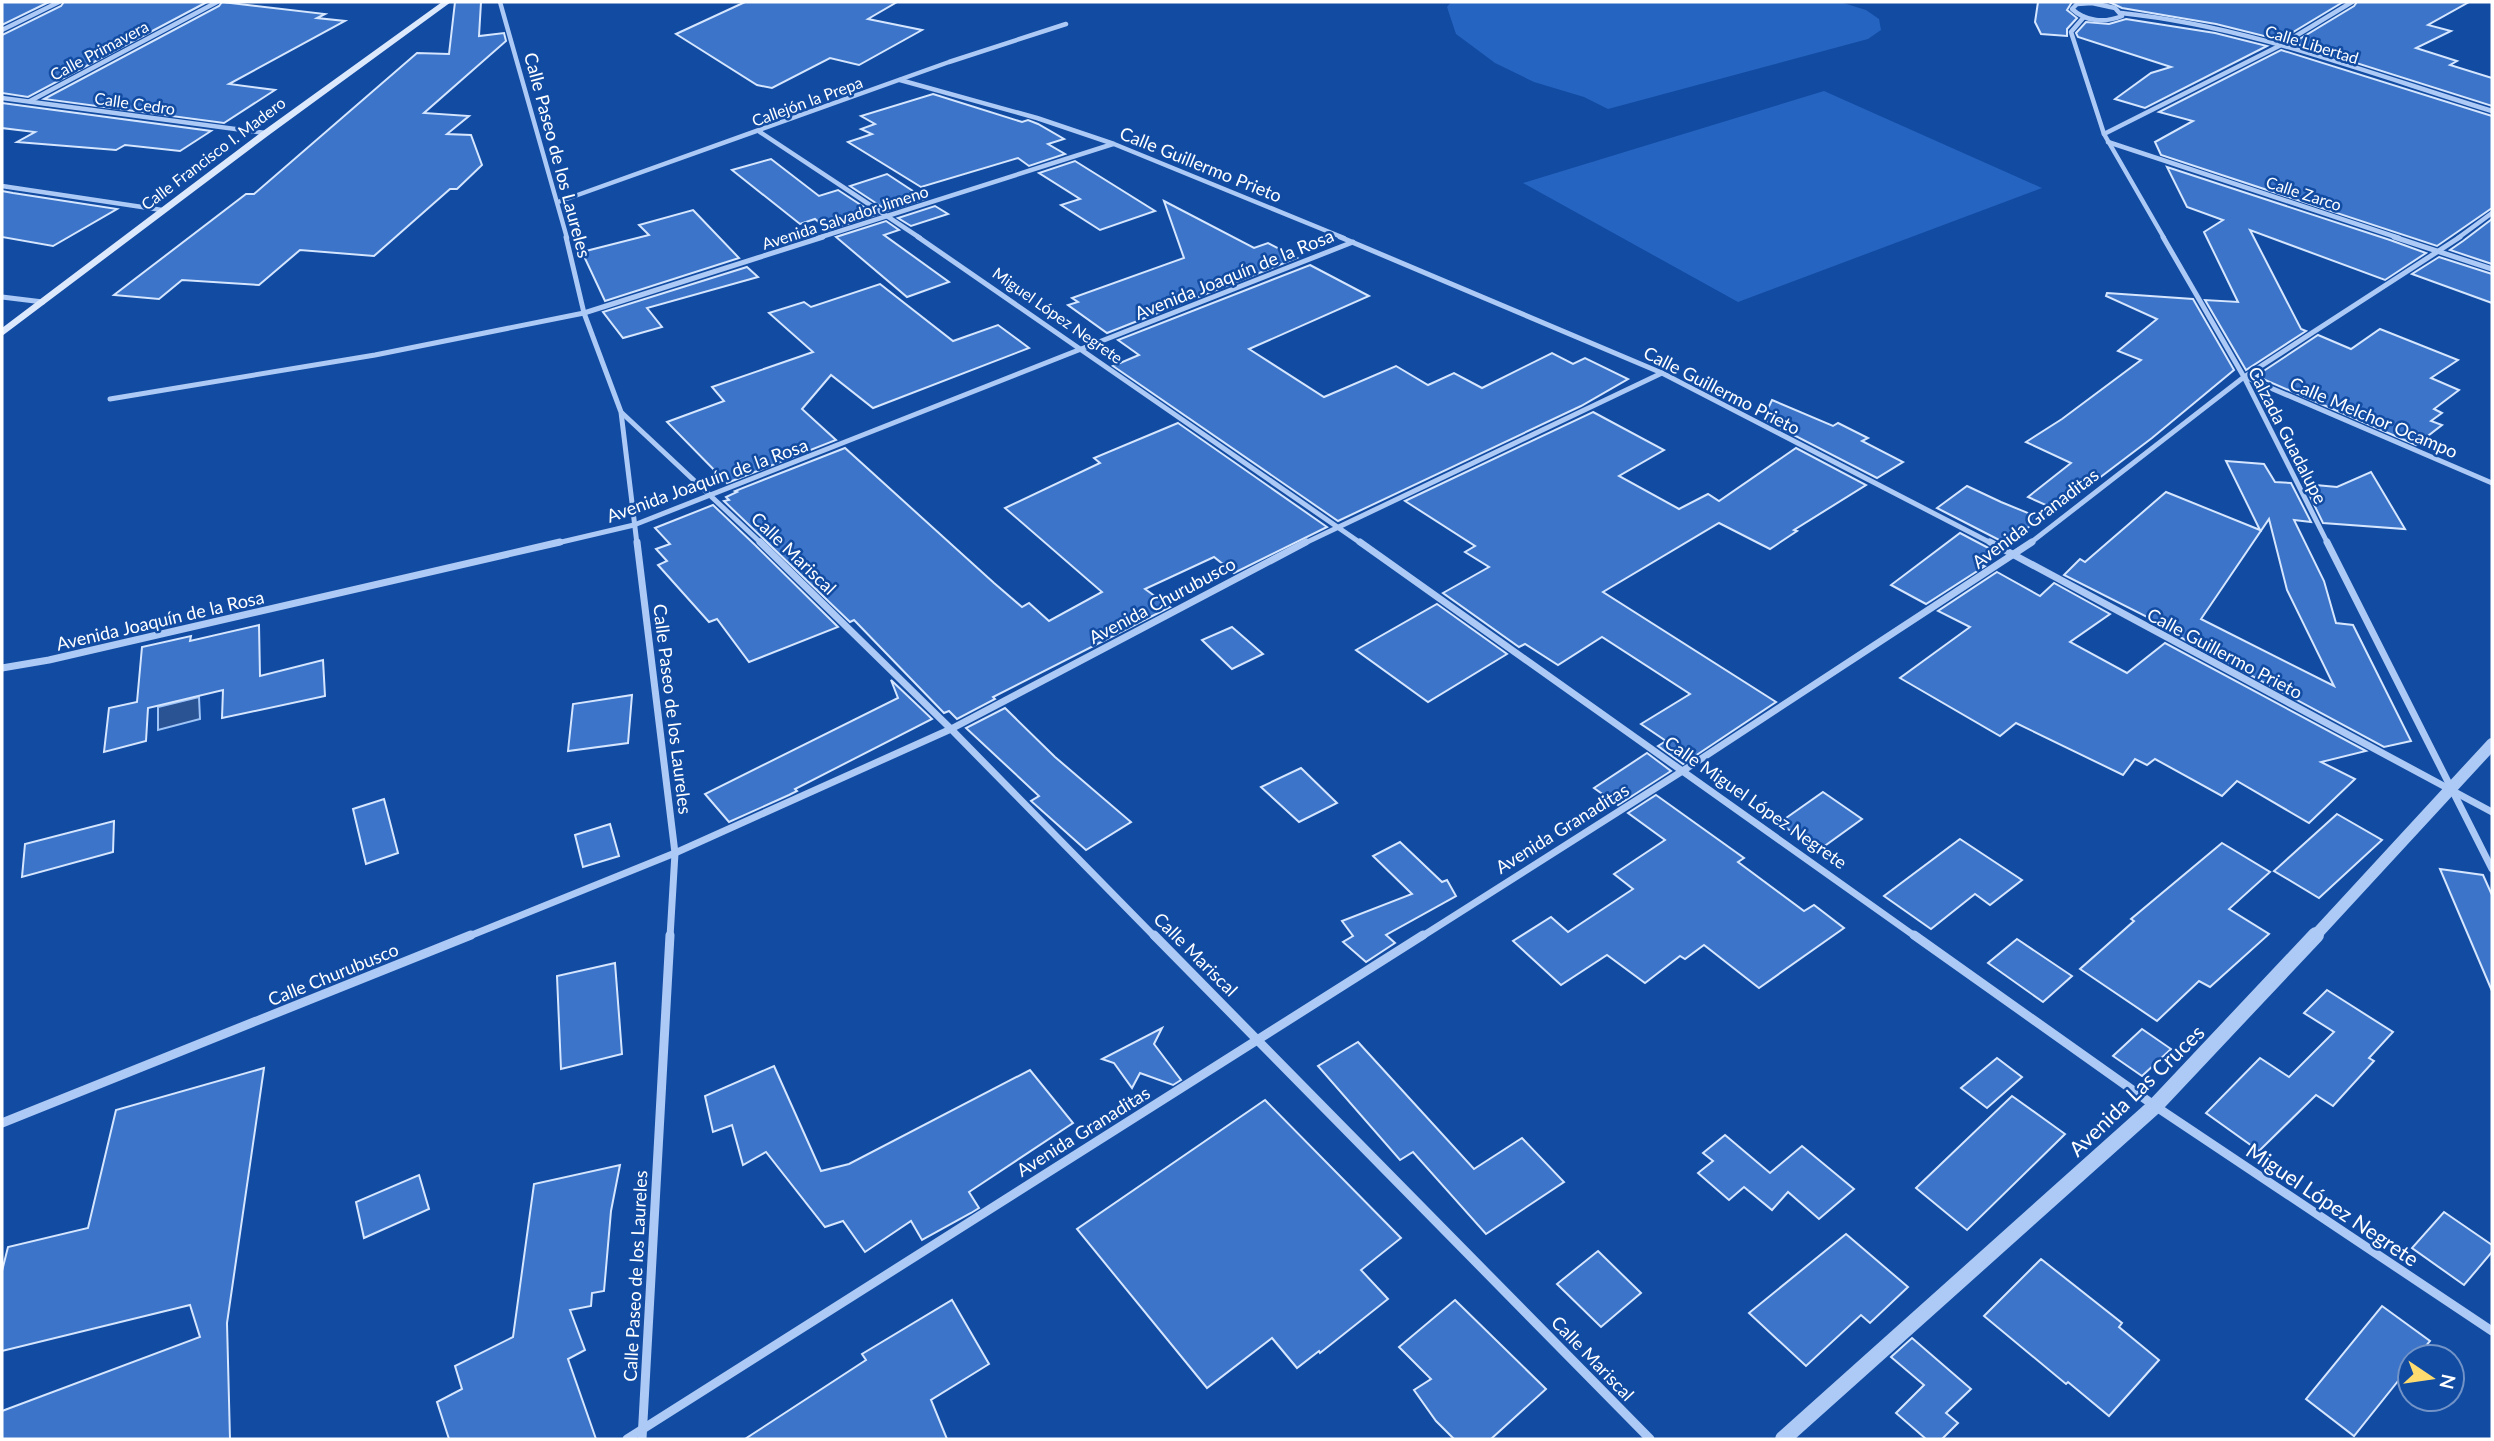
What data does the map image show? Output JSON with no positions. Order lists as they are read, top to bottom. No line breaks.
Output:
{"streets":{"main road":["Calle Francisco I. Madero"],"street":["Calle Libertad","Calle Primavera","Callejón la Prepa","Calle Cedro","Calle Paseo de los Laureles","Calle Guillermo Prieto","Calle Zarco","Avenida Salvador Jimeno","Avenida Joaquín de la Rosa","Miguel López Negrete","Calle Melchor Ocampo","Calzada Guadalupe","Avenida Granaditas","Calle Mariscal","Avenida Churubusco","Calle Miguel López Negrete","Calle Churubusco","Avenida Las Cruces"]},"crossings":[["Calle Primavera","Calle Cedro"],["Callejón la Prepa","Calle Paseo de los Laureles"],["Callejón la Prepa","Calle Guillermo Prieto"],["Callejón la Prepa","Miguel López Negrete"],["Calle Cedro","Calle Francisco I. Madero"],["Calle Paseo de los Laureles","Avenida Salvador Jimeno"],["Calle Paseo de los Laureles","Avenida Joaquín de la Rosa"],["Calle Paseo de los Laureles","Avenida Granaditas"],["Calle Paseo de los Laureles","Calle Mariscal"],["Calle Paseo de los Laureles","Avenida Churubusco"],["Calle Paseo de los Laureles","Calle Churubusco"],["Calle Guillermo Prieto","Avenida Salvador Jimeno"],["Calle Guillermo Prieto","Avenida Joaquín de la Rosa"],["Calle Guillermo Prieto","Calzada Guadalupe"],["Calle Guillermo Prieto","Avenida Granaditas"],["Calle Guillermo Prieto","Avenida Churubusco"],["Calle Guillermo Prieto","Avenida Las Cruces"],["Calle Zarco","Calzada Guadalupe"],["Calle Zarco","Avenida Granaditas"],["Avenida Salvador Jimeno","Miguel López Negrete"],["Avenida Joaquín de la Rosa","Miguel López Negrete"],["Avenida Joaquín de la Rosa","Calle Mariscal"],["Miguel López Negrete","Avenida Churubusco"],["Miguel López Negrete","Calle Miguel López Negrete"],["Miguel López Negrete","Avenida Las Cruces"],["Calle Melchor Ocampo","Calzada Guadalupe"],["Calle Melchor Ocampo","Avenida Granaditas"],["Calzada Guadalupe","Avenida Granaditas"],["Calzada Guadalupe","Avenida Las Cruces"],["Avenida Granaditas","Calle Mariscal"],["Avenida Granaditas","Calle Miguel López Negrete"],["Calle Mariscal","Avenida Churubusco"],["Avenida Churubusco","Calle Miguel López Negrete"],["Avenida Churubusco","Calle Churubusco"],["Calle Miguel López Negrete","Avenida Las Cruces"]],"north":"right"}
